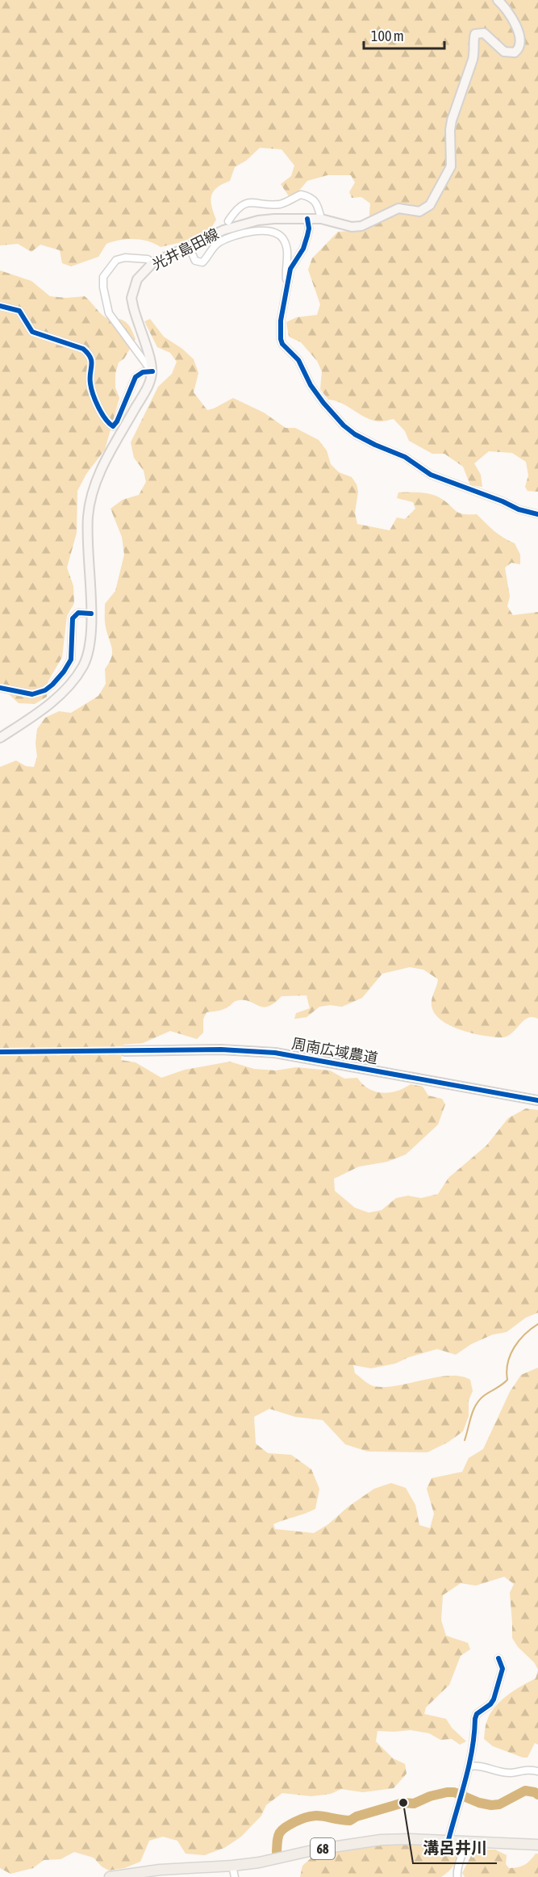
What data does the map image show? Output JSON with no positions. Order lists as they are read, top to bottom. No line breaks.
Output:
{"streets":{"main road":["光井島田線","68"],"street":["周南広域農道"]},"places":["溝呂井川"],"scale_bar":"100 m"}
